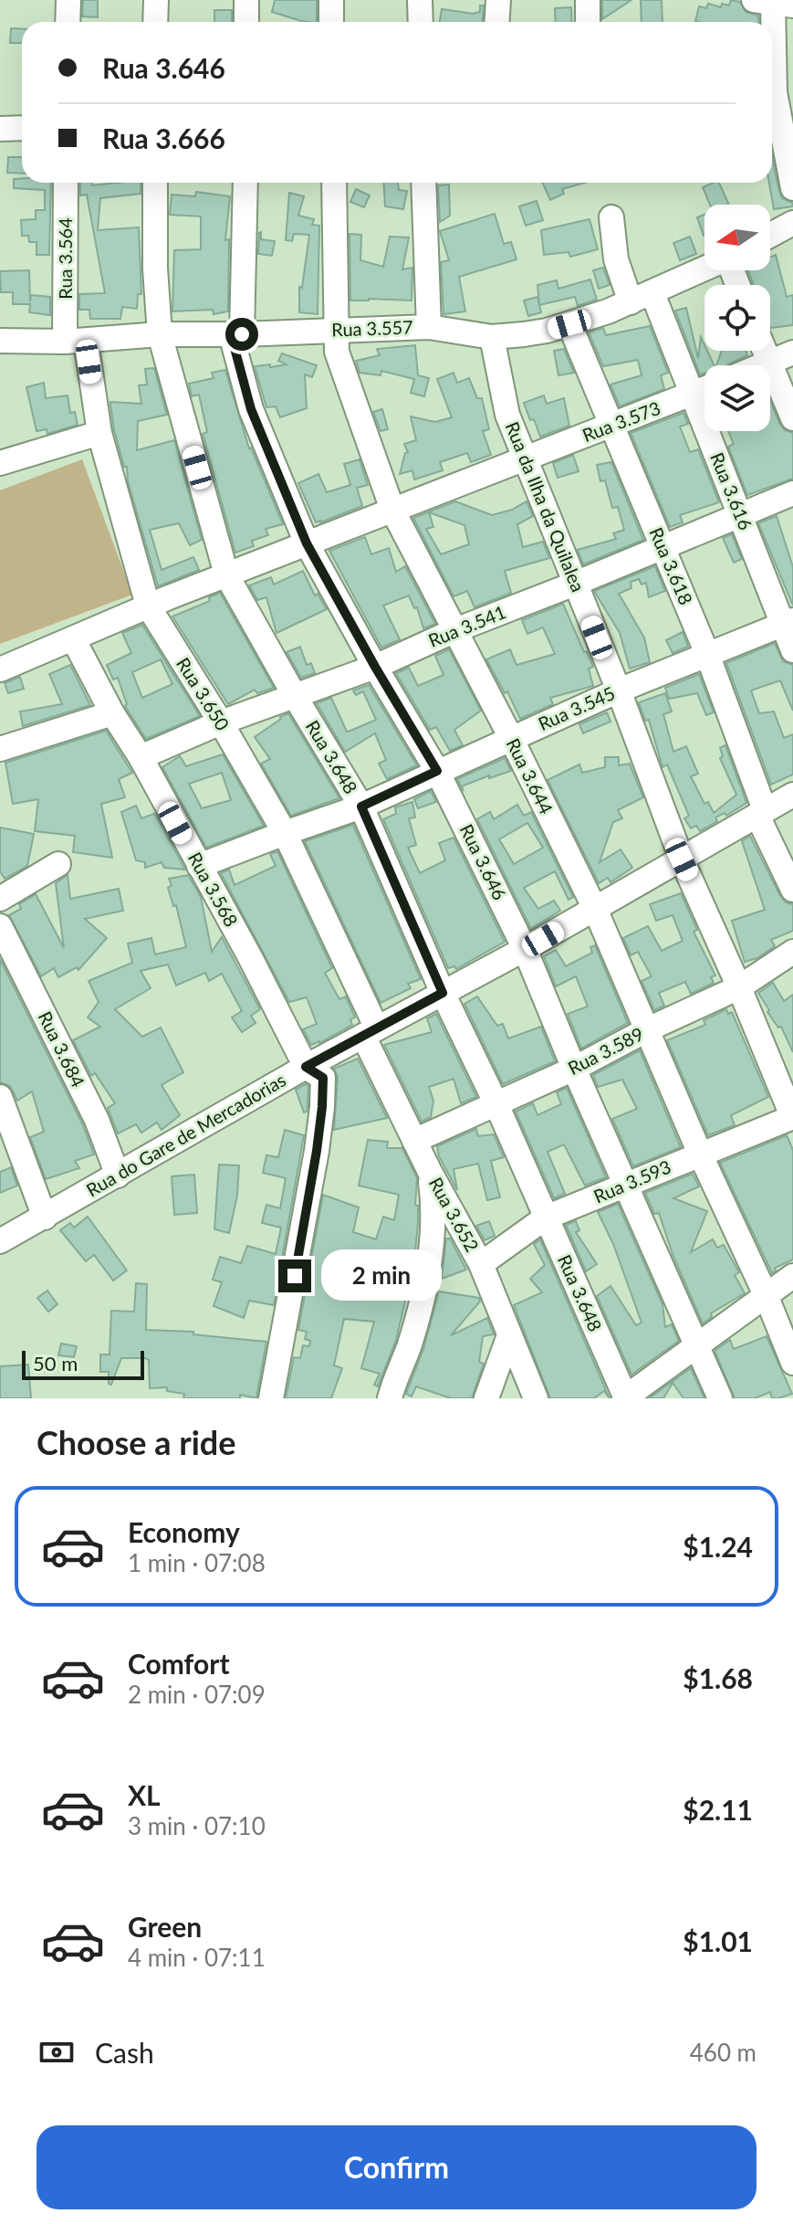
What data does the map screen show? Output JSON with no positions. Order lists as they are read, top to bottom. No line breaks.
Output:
{"streets":{"street":["Rua 3.564","Rua 3.557","Rua 3.573","Rua 3.616","Rua da Ilha da Quilalea","Rua 3.618","Rua 3.541","Rua 3.650","Rua 3.545","Rua 3.648","Rua 3.644","Rua 3.646","Rua 3.568","Rua 3.684","Rua 3.589","Rua do Gare de Mercadorias","Rua 3.593","Rua 3.652"]},"crossings":[["Rua 3.564","Rua 3.557"],["Rua 3.564","Rua 3.650"],["Rua 3.557","Rua 3.616"],["Rua 3.557","Rua da Ilha da Quilalea"],["Rua 3.557","Rua 3.618"],["Rua 3.557","Rua 3.650"],["Rua 3.557","Rua 3.648"],["Rua 3.557","Rua 3.644"],["Rua 3.557","Rua 3.646"],["Rua 3.573","Rua 3.616"],["Rua 3.573","Rua da Ilha da Quilalea"],["Rua 3.573","Rua 3.618"],["Rua 3.573","Rua 3.650"],["Rua 3.573","Rua 3.648"],["Rua 3.573","Rua 3.644"],["Rua 3.573","Rua 3.646"],["Rua 3.573","Rua 3.568"],["Rua 3.616","Rua 3.541"],["Rua 3.616","Rua 3.545"],["Rua da Ilha da Quilalea","Rua 3.541"],["Rua da Ilha da Quilalea","Rua 3.545"],["Rua da Ilha da Quilalea","Rua 3.589"],["Rua da Ilha da Quilalea","Rua do Gare de Mercadorias"],["Rua da Ilha da Quilalea","Rua 3.593"],["Rua 3.618","Rua 3.541"],["Rua 3.618","Rua 3.545"],["Rua 3.618","Rua do Gare de Mercadorias"],["Rua 3.541","Rua 3.650"],["Rua 3.541","Rua 3.648"],["Rua 3.541","Rua 3.644"],["Rua 3.541","Rua 3.646"],["Rua 3.541","Rua 3.568"],["Rua 3.650","Rua 3.545"],["Rua 3.650","Rua do Gare de Mercadorias"],["Rua 3.650","Rua 3.652"],["Rua 3.545","Rua 3.648"],["Rua 3.545","Rua 3.644"],["Rua 3.545","Rua 3.646"],["Rua 3.545","Rua 3.568"],["Rua 3.648","Rua 3.589"],["Rua 3.648","Rua do Gare de Mercadorias"],["Rua 3.648","Rua 3.593"],["Rua 3.644","Rua 3.589"],["Rua 3.644","Rua do Gare de Mercadorias"],["Rua 3.644","Rua 3.593"],["Rua 3.646","Rua 3.589"],["Rua 3.646","Rua do Gare de Mercadorias"],["Rua 3.646","Rua 3.593"],["Rua 3.568","Rua do Gare de Mercadorias"],["Rua 3.684","Rua do Gare de Mercadorias"],["Rua 3.589","Rua 3.652"],["Rua do Gare de Mercadorias","Rua 3.652"],["Rua 3.593","Rua 3.652"]],"scale_bar":"50 m","north":"left","page":{"banner":["Rua 3.646","Rua 3.666"],"bubble":"2 min","scale":"50 m","heading":"Choose a ride","list":[{"name":"Economy","note":"1 min · 07:08","value":"$1.24"},{"name":"Comfort","note":"2 min · 07:09","value":"$1.68"},{"name":"XL","note":"3 min · 07:10","value":"$2.11"},{"name":"Green","note":"4 min · 07:11","value":"$1.01"}],"pay":["Cash","460 m"],"buttons":"Confirm"}}
